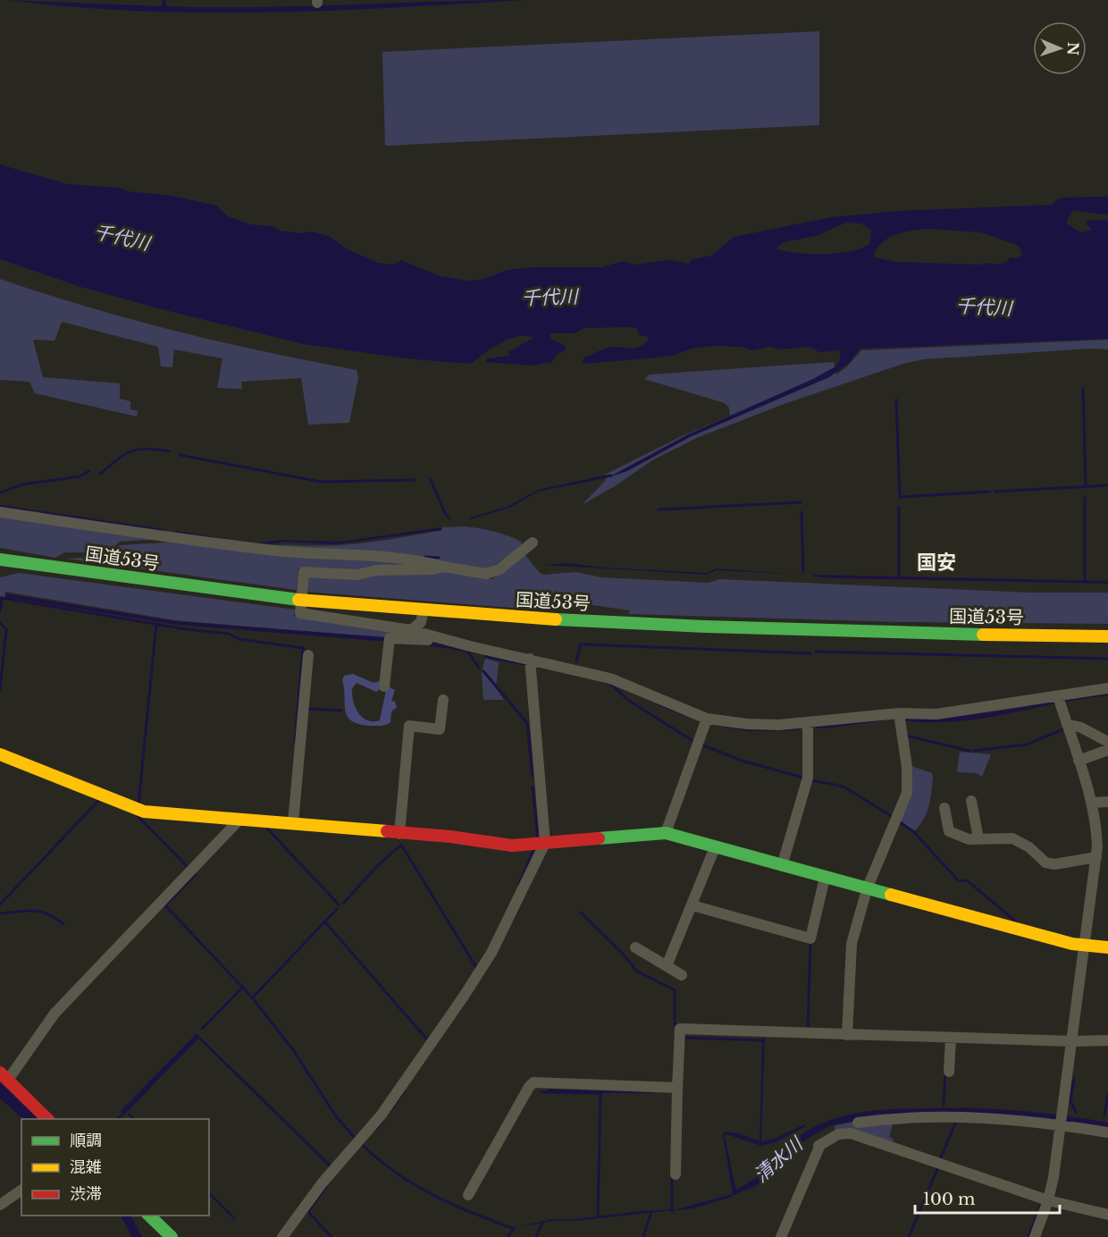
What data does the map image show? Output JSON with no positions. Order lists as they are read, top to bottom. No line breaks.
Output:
{"streets":{"main road":["国道53号"]},"districts":["国安"],"water":["千代川","清水川"],"legend":["順調","混雑","渋滞"],"scale_bar":"100 m","north":"right"}
